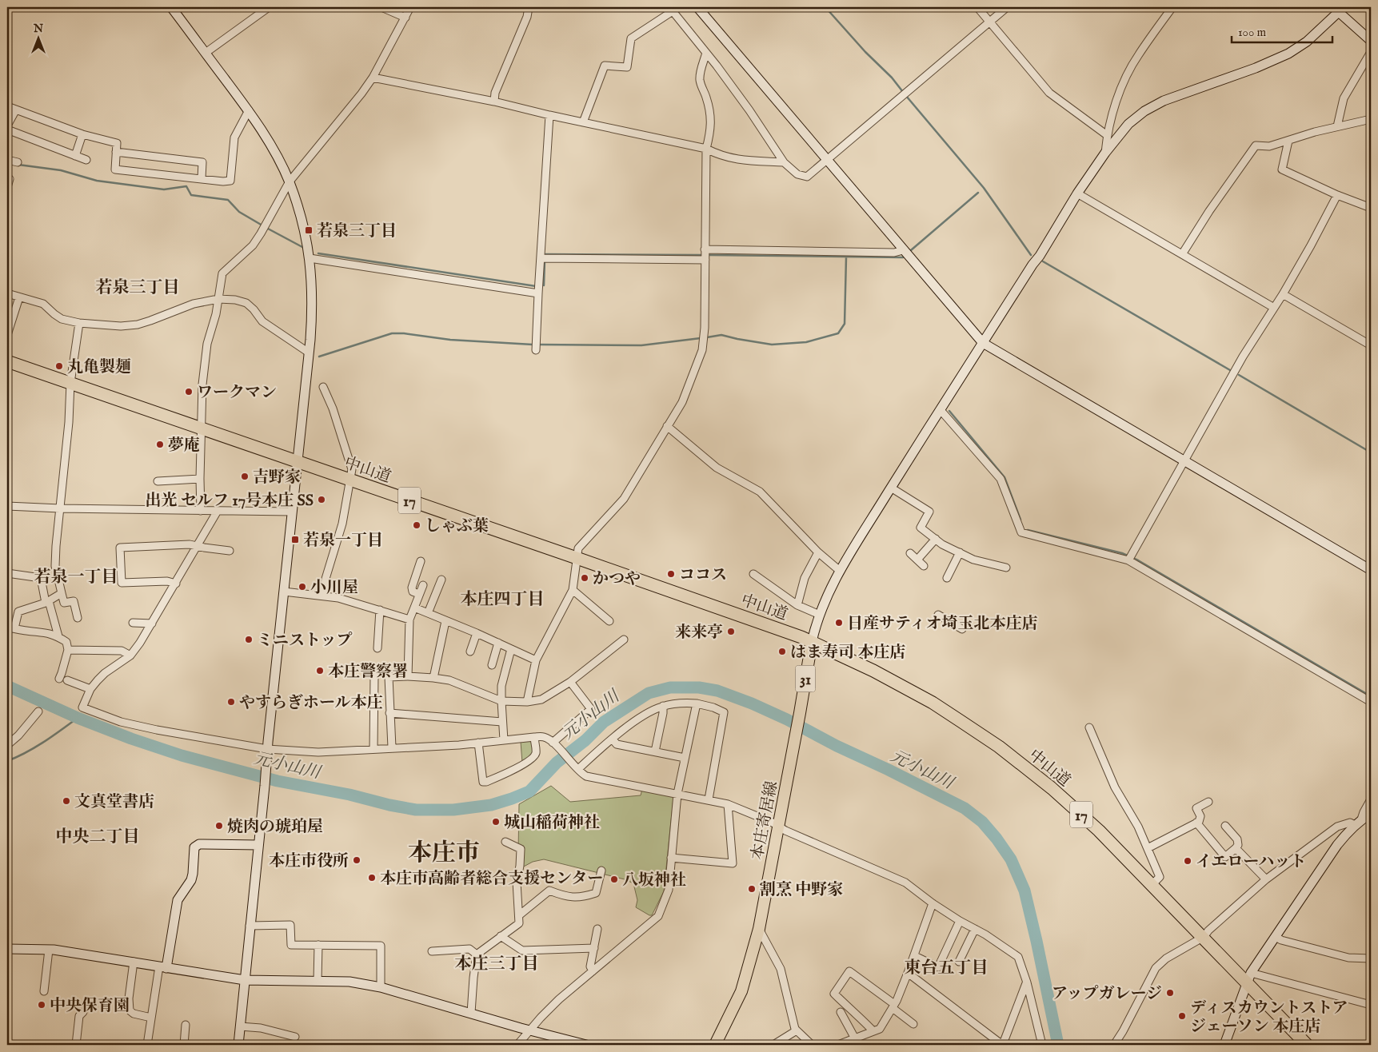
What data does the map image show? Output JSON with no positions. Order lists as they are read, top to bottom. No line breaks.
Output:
{"streets":{"highway":["中山道","17"],"main road":["31","本庄寄居線"]},"crossings":[["中山道","本庄寄居線"]],"districts":["若泉三丁目","若泉一丁目","本庄四丁目","中央二丁目","本庄市","本庄三丁目","東台五丁目"],"water":["元小山川"],"places":{"transit":["若泉三丁目","若泉一丁目"],"other":["丸亀製麺","ワークマン","夢庵","吉野家","出光 セルフ 17号本庄 SS","しゃぶ葉","ココス","かつや","小川屋","日産サティオ埼玉北本庄店","来来亭","ミニストップ","はま寿司 本庄店","本庄警察署","やすらぎホール本庄","文真堂書店","城山稲荷神社","焼肉の琥珀屋","本庄市役所","イエローハット","本庄市高齢者総合支援センター","八坂神社","割烹 中野家","アップガレージ","中央保育園","ディスカウントストア ジェーソン 本庄店"]},"scale_bar":"100 m","north":"top"}
